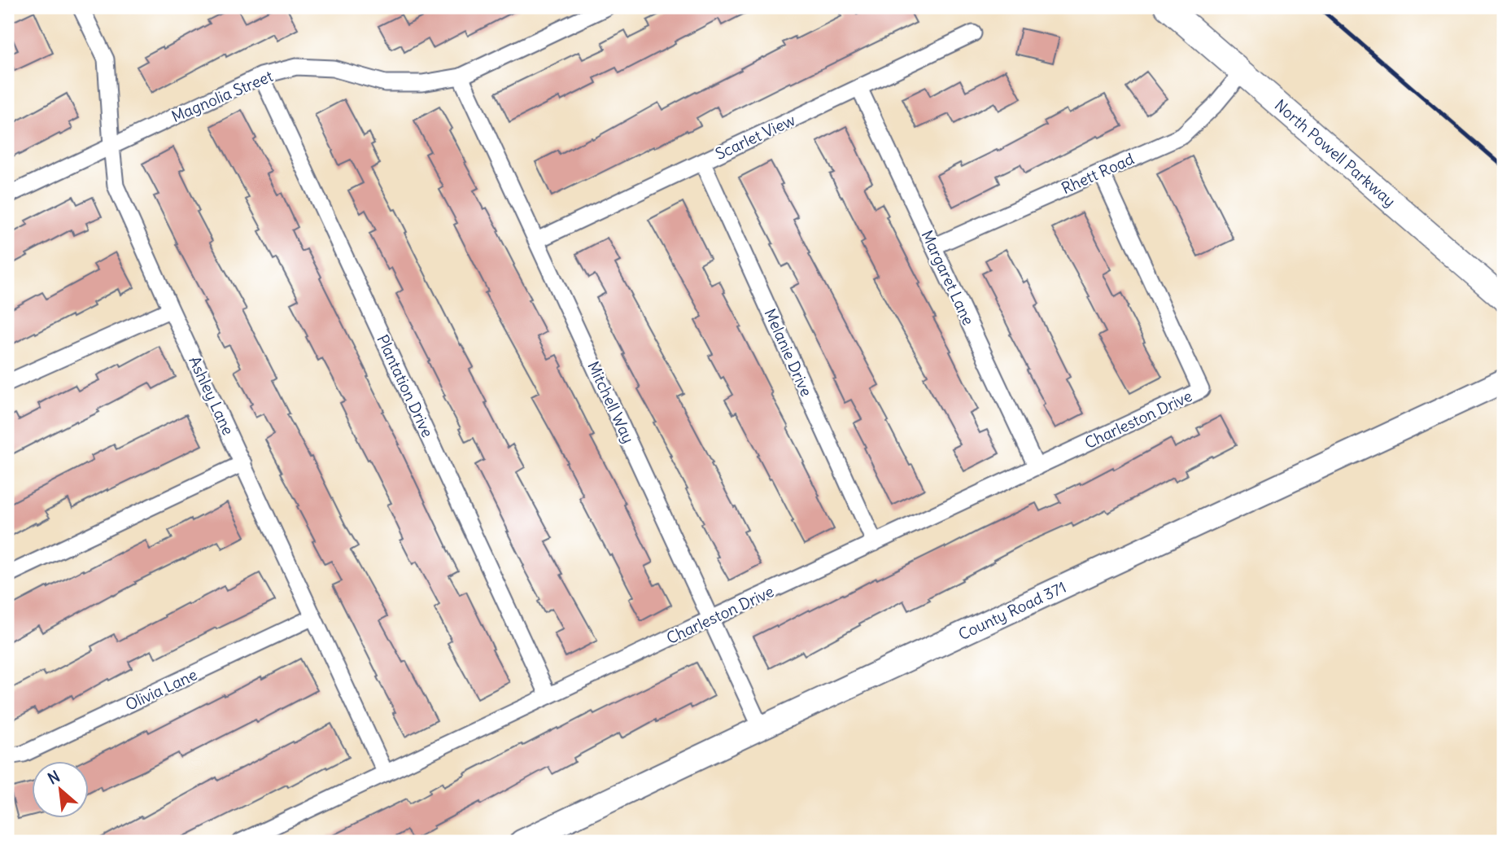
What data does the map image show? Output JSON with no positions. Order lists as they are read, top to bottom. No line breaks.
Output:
{"streets":{"main road":["North Powell Parkway"],"street":["Magnolia Street","Scarlet View","Rhett Road","Margaret Lane","Melanie Drive","Plantation Drive","Ashley Lane","Mitchell Way","Charleston Drive","County Road 371","Olivia Lane"]},"crossings":[["Magnolia Street","Plantation Drive"],["Magnolia Street","Ashley Lane"],["Magnolia Street","Mitchell Way"],["Scarlet View","Margaret Lane"],["Scarlet View","Melanie Drive"],["Scarlet View","Mitchell Way"],["North Powell Parkway","Rhett Road"],["Rhett Road","Margaret Lane"],["Rhett Road","Charleston Drive"],["Margaret Lane","Charleston Drive"],["Melanie Drive","Charleston Drive"],["Plantation Drive","Charleston Drive"],["Ashley Lane","Charleston Drive"],["Ashley Lane","Olivia Lane"],["Mitchell Way","Charleston Drive"],["Mitchell Way","County Road 371"]],"north":"top left"}
